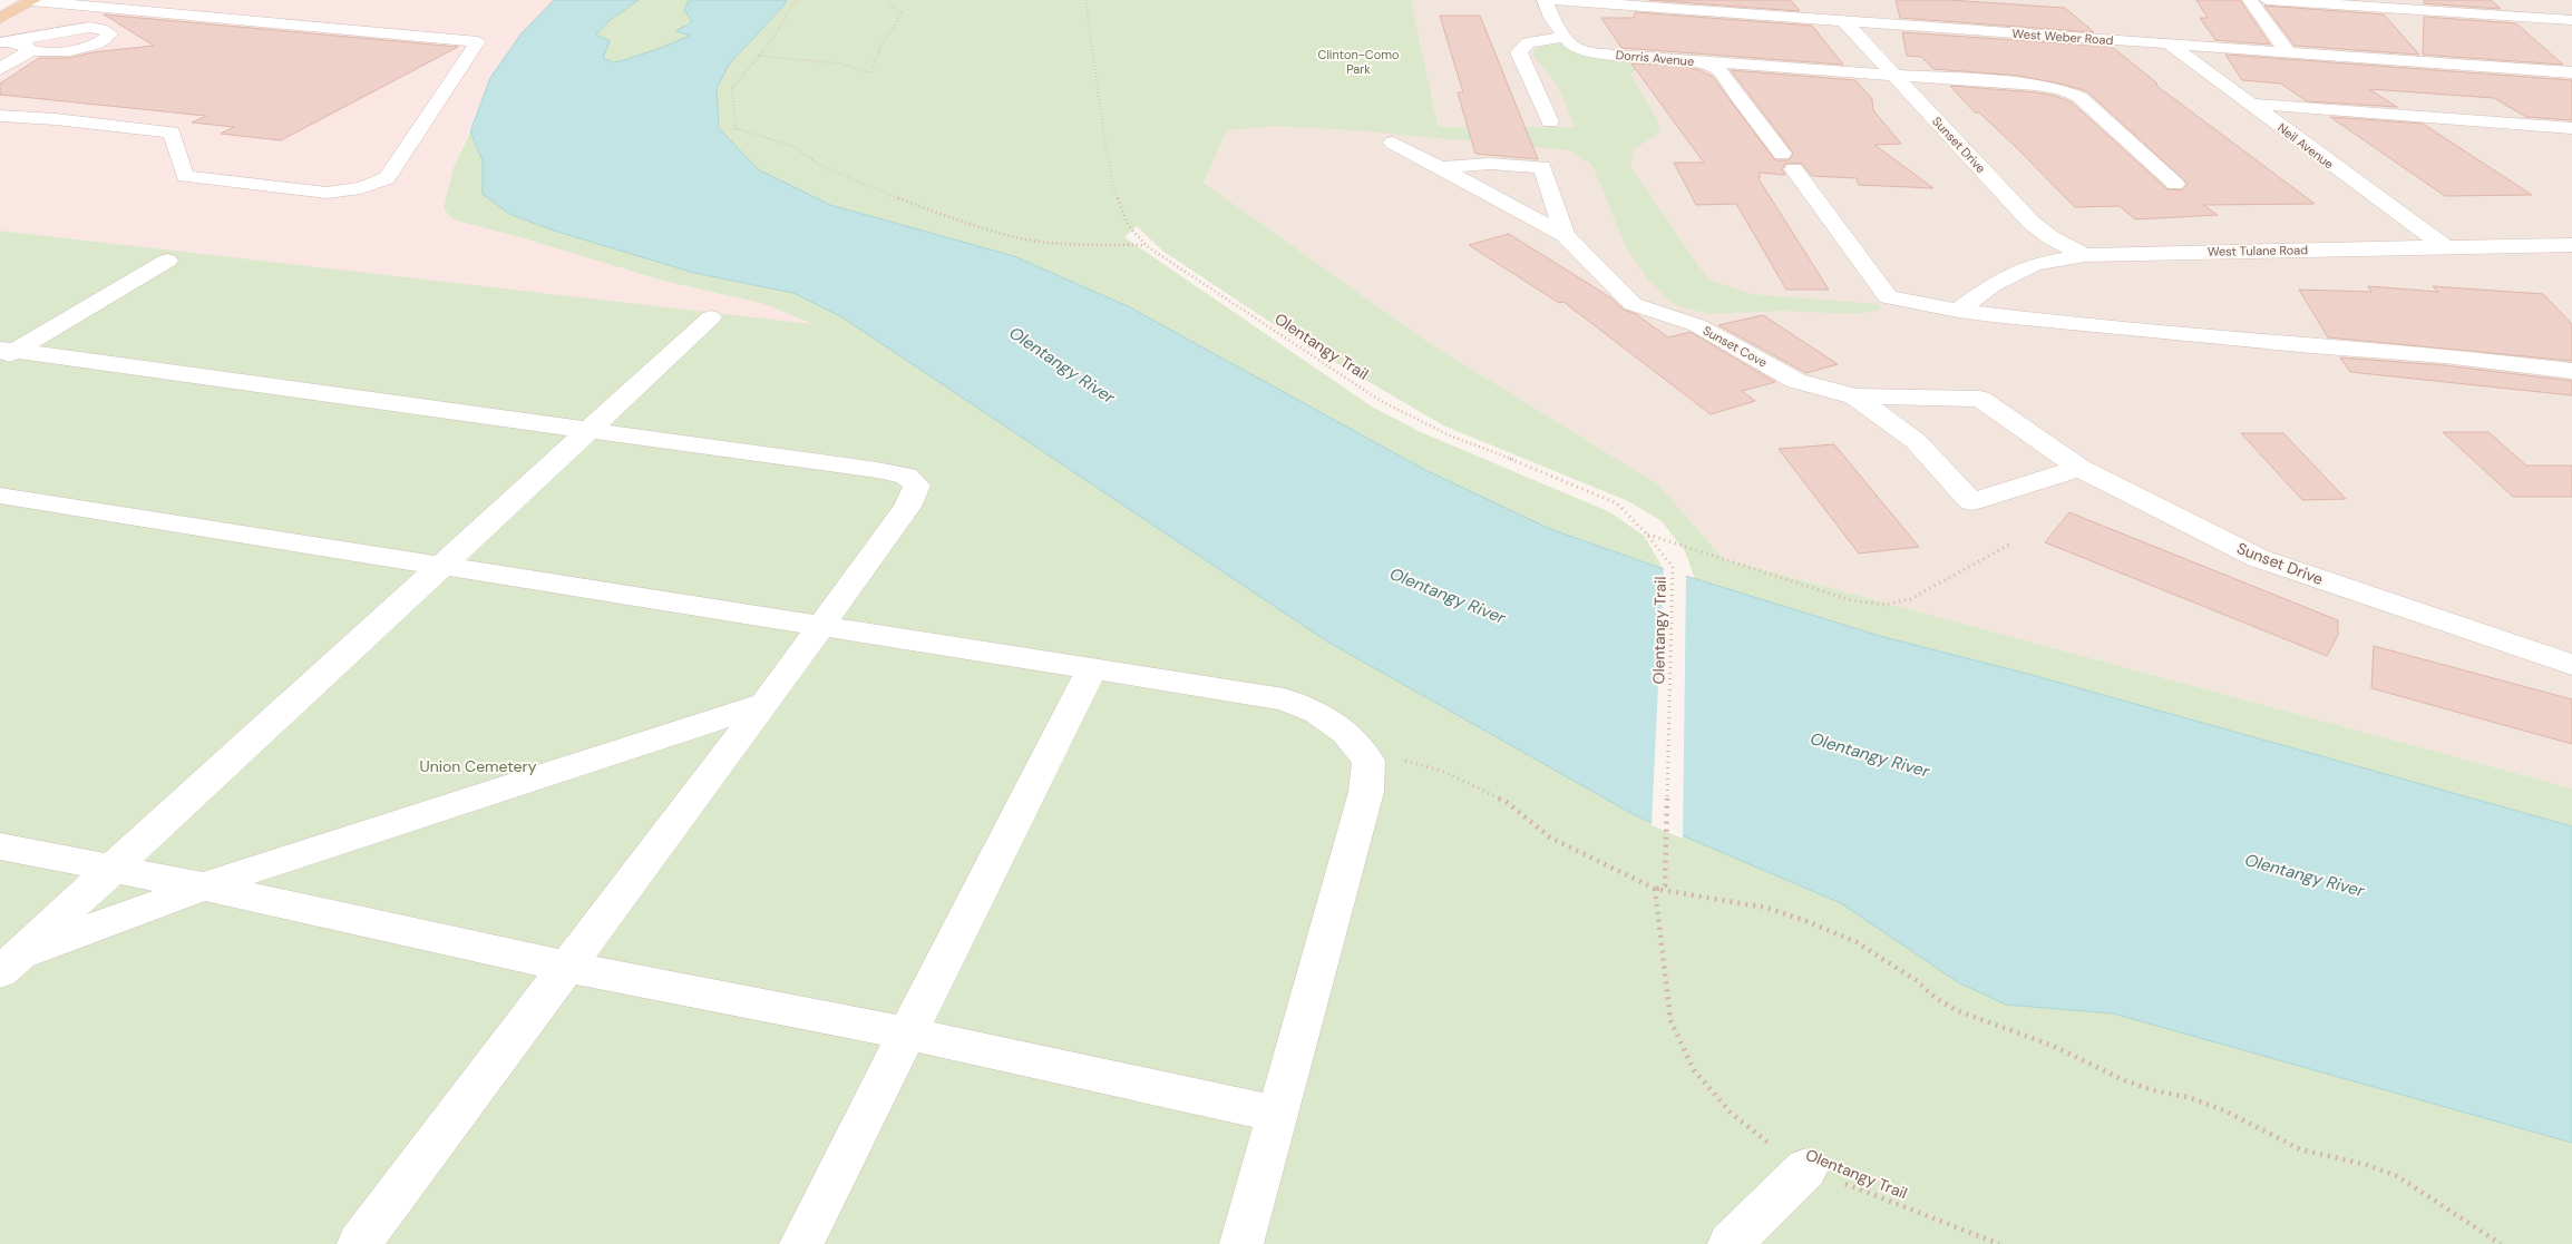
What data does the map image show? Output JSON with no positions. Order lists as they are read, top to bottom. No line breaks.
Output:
{"streets":{"street":["West Weber Road","Dorris Avenue","Sunset Drive","Neil Avenue","West Tulane Road","Sunset Cove"],"path":["Olentangy Trail"]},"crossings":[["West Weber Road","Sunset Drive"],["West Weber Road","Neil Avenue"],["Dorris Avenue","West Tulane Road"],["Sunset Drive","West Tulane Road"],["Sunset Drive","Sunset Cove"],["Neil Avenue","West Tulane Road"]],"water":["Olentangy River"],"parks":["Clinton-Como Park","Union Cemetery"]}
